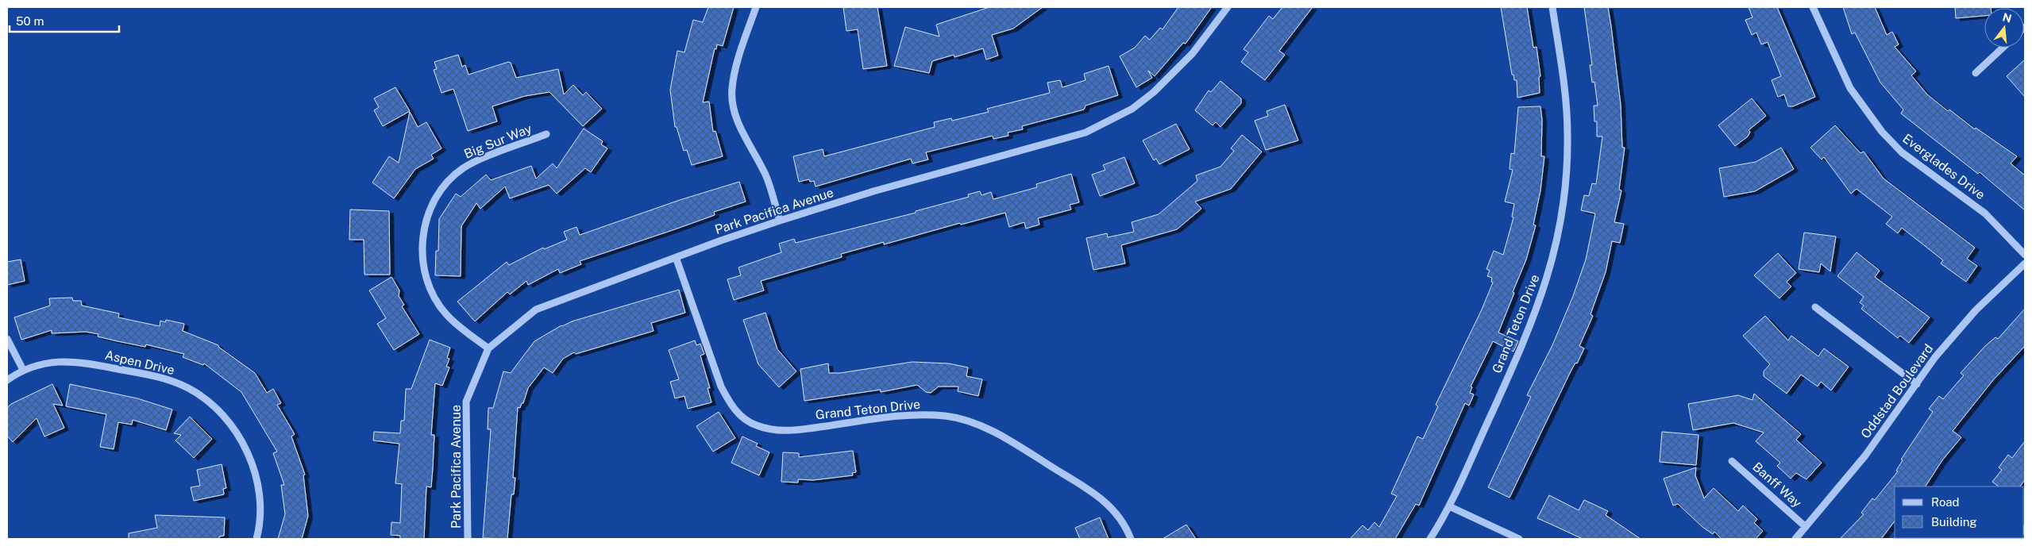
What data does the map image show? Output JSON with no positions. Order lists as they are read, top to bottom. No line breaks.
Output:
{"streets":{"street":["Big Sur Way","Everglades Drive","Park Pacifica Avenue","Grand Teton Drive","Aspen Drive","Oddstad Boulevard","Banff Way"]},"crossings":[["Big Sur Way","Park Pacifica Avenue"],["Park Pacifica Avenue","Grand Teton Drive"],["Oddstad Boulevard","Banff Way"]],"legend":["Road","Building"],"scale_bar":"50 m","north":"top"}
